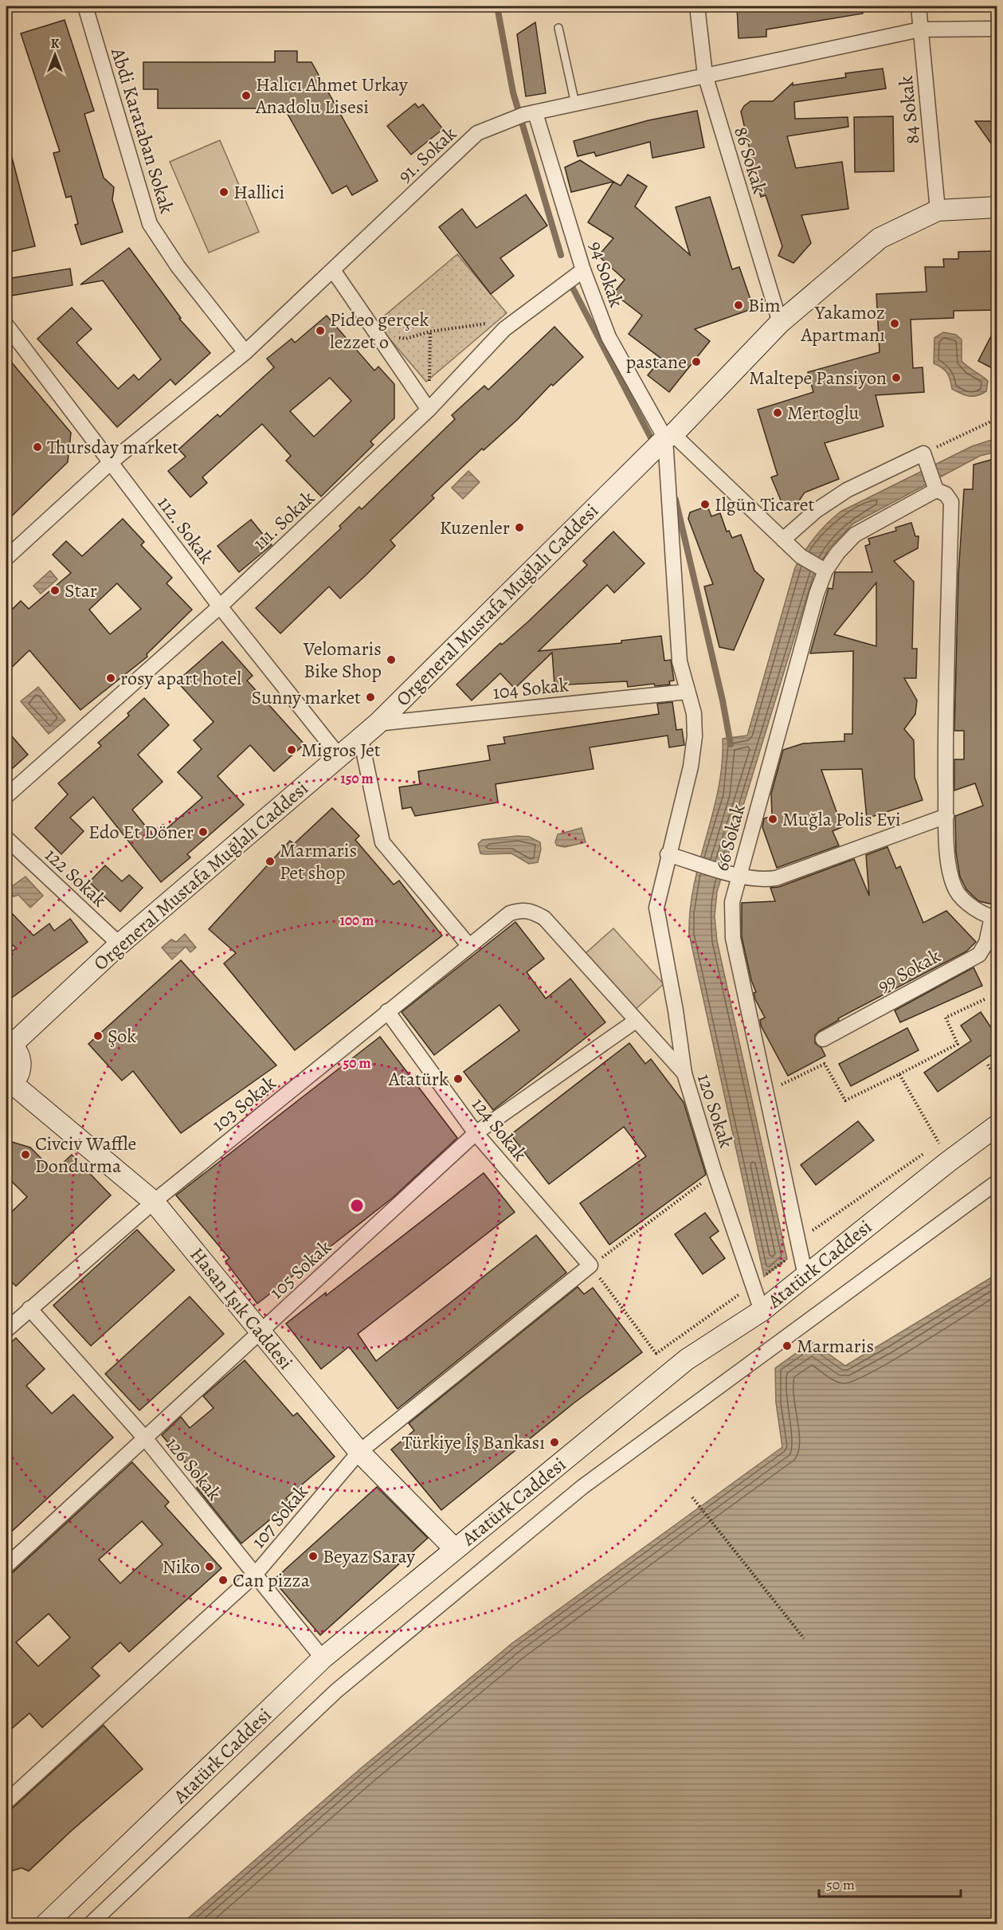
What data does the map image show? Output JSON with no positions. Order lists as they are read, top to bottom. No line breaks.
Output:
{"streets":{"street":["84 Sokak","Abdi Karataban Sokak","91. Sokak","86 Sokak","94 Sokak","111. Sokak","112. Sokak","Orgeneral Mustafa Muğlalı Caddesi","104 Sokak","66 Sokak","122 Sokak","99 Sokak","103 Sokak","120 Sokak","124 Sokak","Atatürk Caddesi","105 Sokak","Hasan Işık Caddesi","126 Sokak","107 Sokak"]},"crossings":[["84 Sokak","91. Sokak"],["84 Sokak","Orgeneral Mustafa Muğlalı Caddesi"],["Abdi Karataban Sokak","91. Sokak"],["91. Sokak","86 Sokak"],["91. Sokak","94 Sokak"],["91. Sokak","112. Sokak"],["86 Sokak","Orgeneral Mustafa Muğlalı Caddesi"],["94 Sokak","111. Sokak"],["94 Sokak","Orgeneral Mustafa Muğlalı Caddesi"],["111. Sokak","112. Sokak"],["112. Sokak","Orgeneral Mustafa Muğlalı Caddesi"],["Orgeneral Mustafa Muğlalı Caddesi","104 Sokak"],["Orgeneral Mustafa Muğlalı Caddesi","122 Sokak"],["66 Sokak","Atatürk Caddesi"],["103 Sokak","120 Sokak"],["103 Sokak","124 Sokak"],["103 Sokak","Hasan Işık Caddesi"],["103 Sokak","126 Sokak"],["120 Sokak","Atatürk Caddesi"],["120 Sokak","105 Sokak"],["124 Sokak","105 Sokak"],["124 Sokak","107 Sokak"],["Atatürk Caddesi","Hasan Işık Caddesi"],["Atatürk Caddesi","126 Sokak"],["105 Sokak","Hasan Işık Caddesi"],["105 Sokak","126 Sokak"],["Hasan Işık Caddesi","107 Sokak"],["126 Sokak","107 Sokak"]],"places":["Halıcı Ahmet Urkay Anadolu Lisesi","Hallici","Bim","Yakamoz Apartmanı","Pideo gerçek lezzet o","pastane","Maltepe Pansiyon","Mertoglu","Thursday market","Ilgün Ticaret","Kuzenler","Star","Velomaris Bike Shop","rosy apart hotel","Sunny market","Migros Jet","Muğla Polis Evi","Edo Et Döner","Marmaris Pet shop","Şok","Atatürk","Civciv Waffle Dondurma","Marmaris","Türkiye İş Bankası","Beyaz Saray","Niko","Can pizza"],"scale_bar":"50 m","north":"top","rings":["150 m","100 m","50 m"]}
